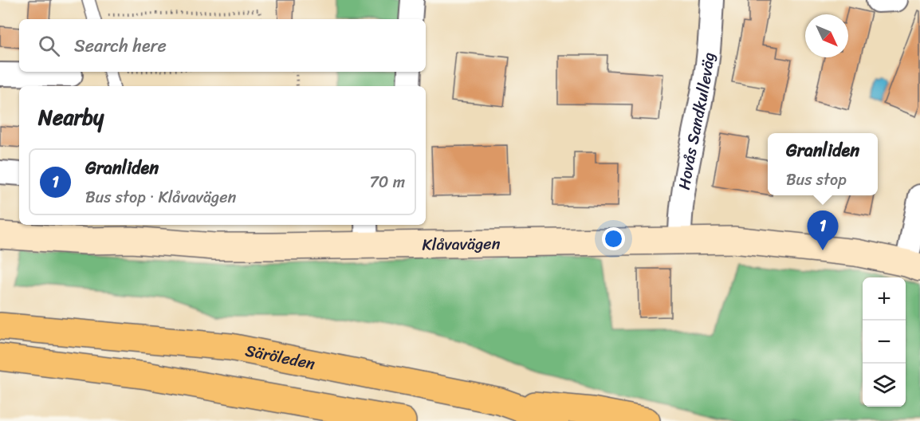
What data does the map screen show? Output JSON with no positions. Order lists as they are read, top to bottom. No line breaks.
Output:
{"streets":{"main road":["Säröleden"],"street":["Hovås Sandkulleväg","Klåvavägen"]},"crossings":[["Hovås Sandkulleväg","Klåvavägen"]],"north":"bottom right","page":{"search":"Search here","heading":"Nearby","popup":["Granliden","Bus stop"],"list":[{"mark":"1","name":"Granliden","note":"Bus stop · Klåvavägen","value":"70 m"}],"pins":"1","map_buttons":["+","−"]}}
